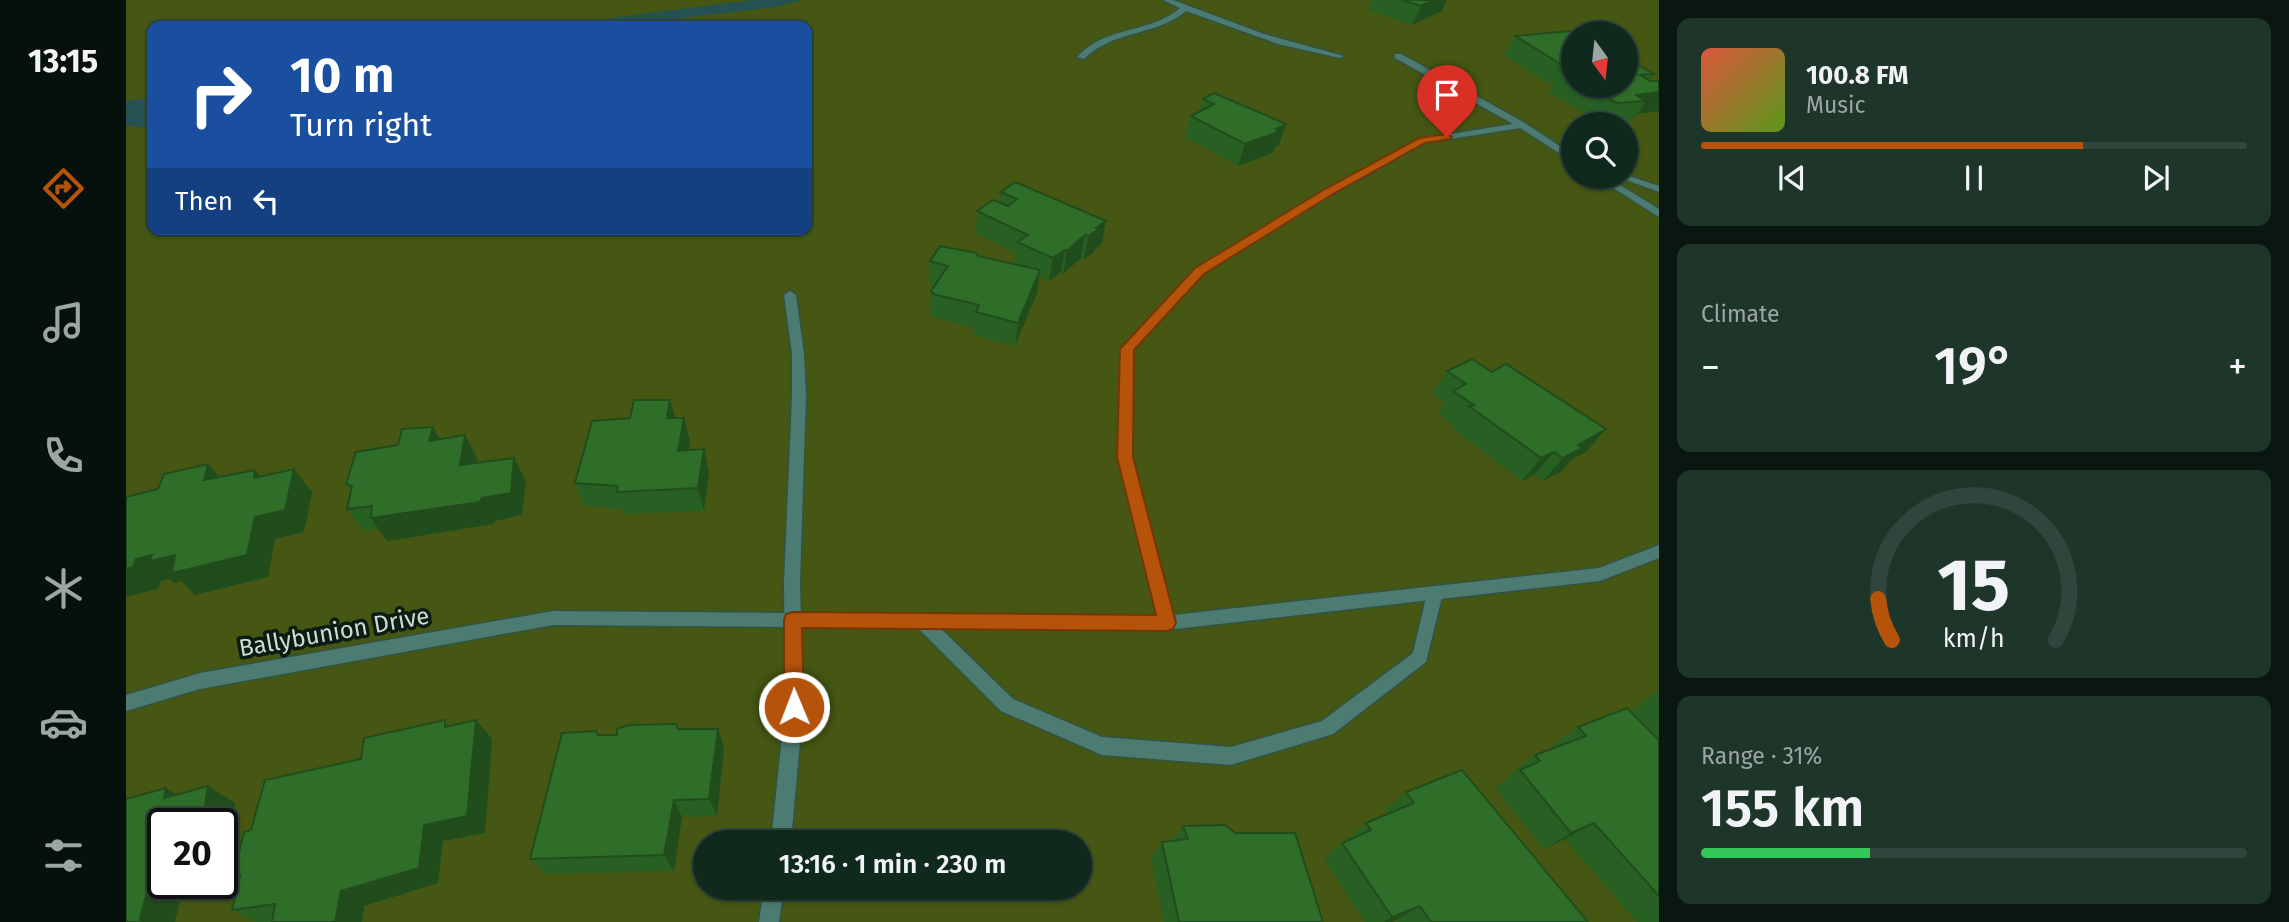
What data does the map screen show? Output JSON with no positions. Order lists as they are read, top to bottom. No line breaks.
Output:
{"streets":{"street":["Ballybunion Drive"]},"north":"bottom","page":{"tabs":"13:15","turn":["10 m","Turn right"],"song":["100.8 FM","Music"],"then":"Then","tile":["Climate",["Range · 31%","155 km"]],"heat":["−","19°","+"],"limit":"20","trip":"13:16 · 1 min · 230 m","gauge":["15","km/h"]}}
